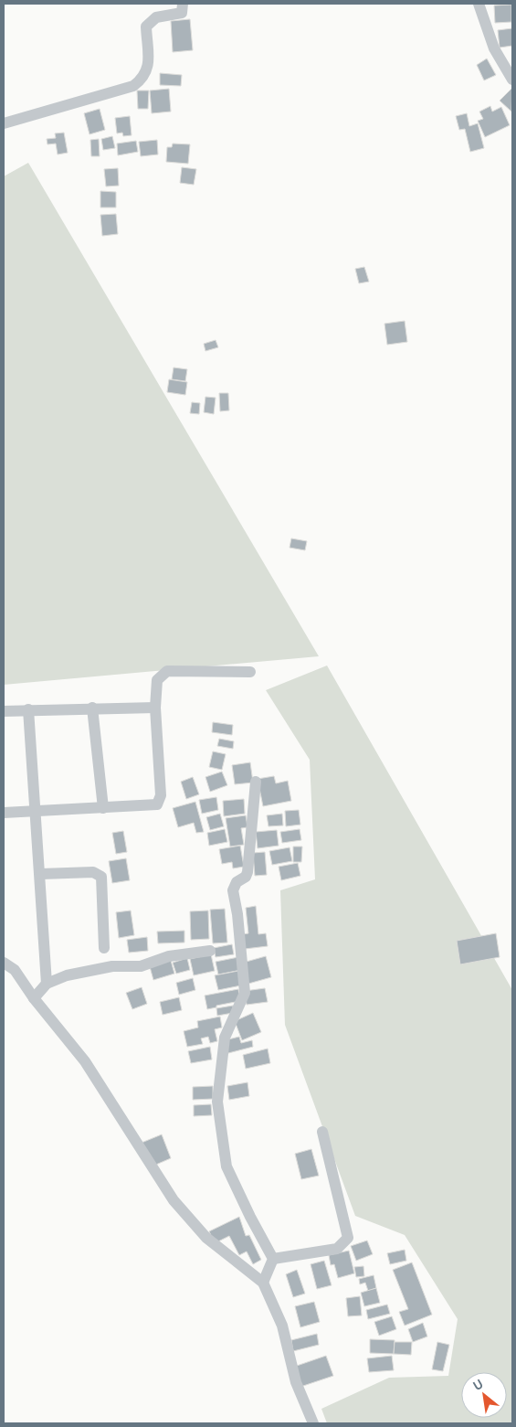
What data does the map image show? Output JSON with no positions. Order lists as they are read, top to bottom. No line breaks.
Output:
{"north":"top left"}
